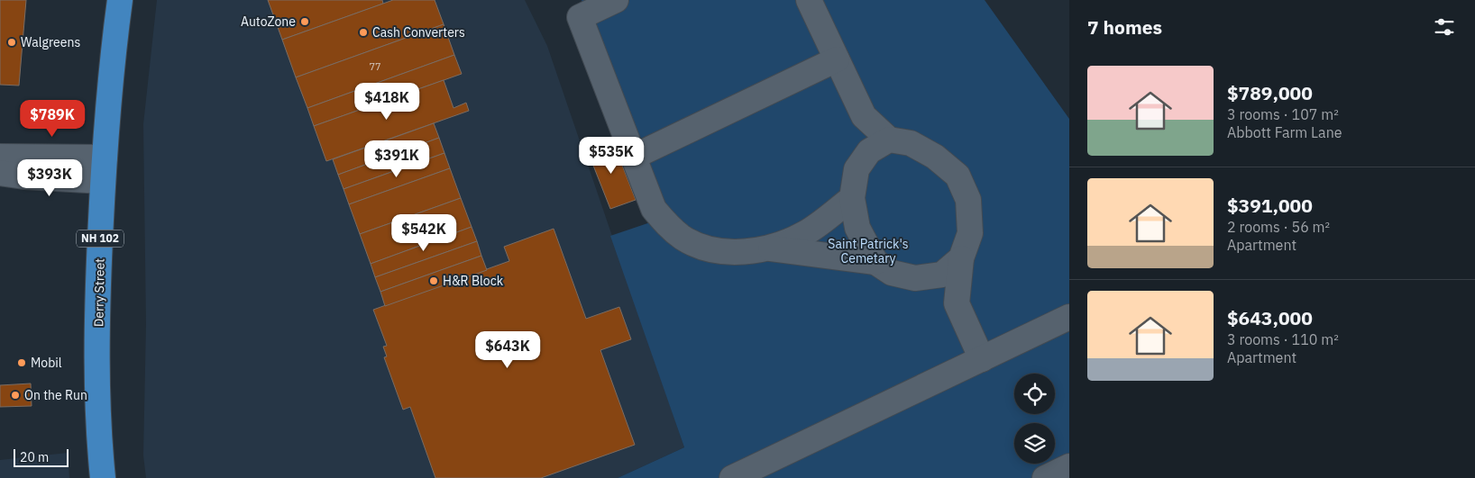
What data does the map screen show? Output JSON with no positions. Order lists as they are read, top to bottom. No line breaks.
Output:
{"streets":{"main road":["NH 102","Derry Street"]},"parks":["Saint Patrick's Cemetary"],"places":["AutoZone","Cash Converters","Walgreens","H&R Block","Mobil","On the Run"],"house_numbers":["77"],"scale_bar":"20 m","page":{"heading":"7 homes","list":[{"name":"$789,000","note":"3 rooms · 107 m² · Abbott Farm Lane"},{"name":"$391,000","note":"2 rooms · 56 m² · Apartment"},{"name":"$643,000","note":"3 rooms · 110 m² · Apartment"}],"price":["$418K","$789K","$535K","$391K","$393K","$542K","$643K"],"scale":"20 m"}}
